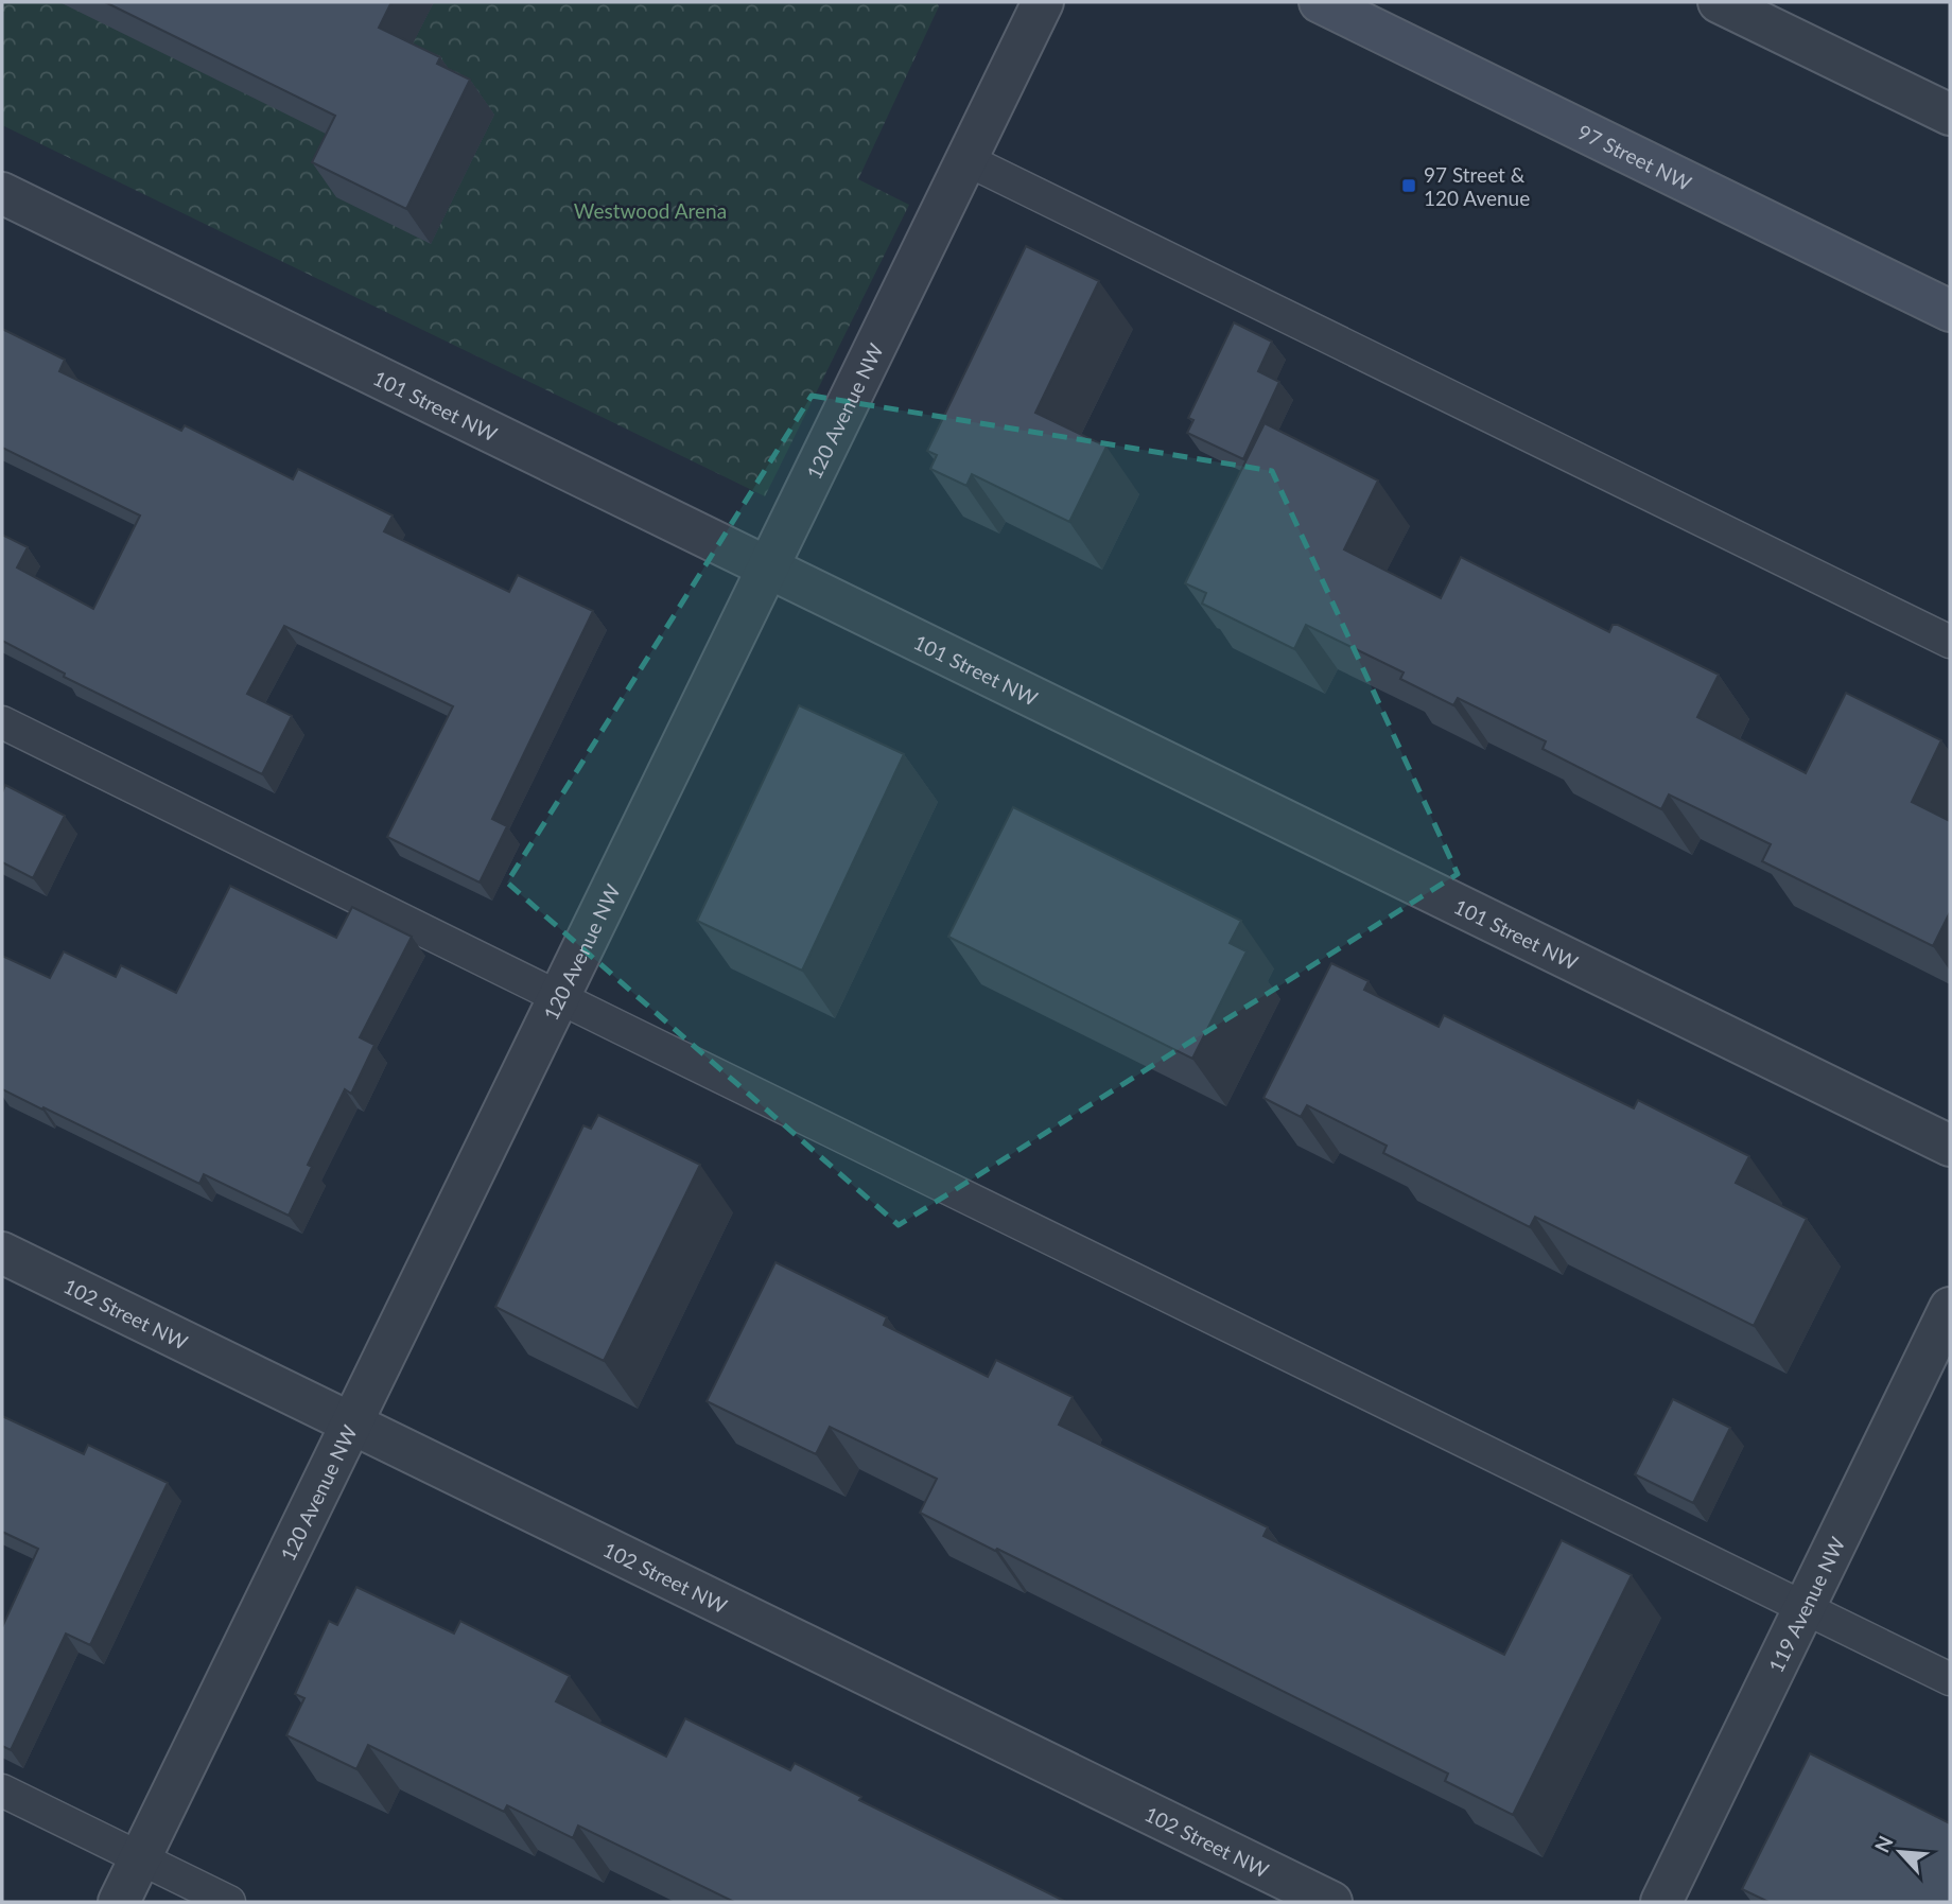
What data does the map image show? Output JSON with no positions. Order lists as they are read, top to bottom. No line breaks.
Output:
{"streets":{"main road":["97 Street NW"],"street":["101 Street NW","120 Avenue NW","102 Street NW","119 Avenue NW"]},"crossings":[["101 Street NW","120 Avenue NW"],["120 Avenue NW","102 Street NW"]],"parks":["Westwood Arena"],"places":{"transit":["97 Street & 120 Avenue"]},"north":"top left"}
